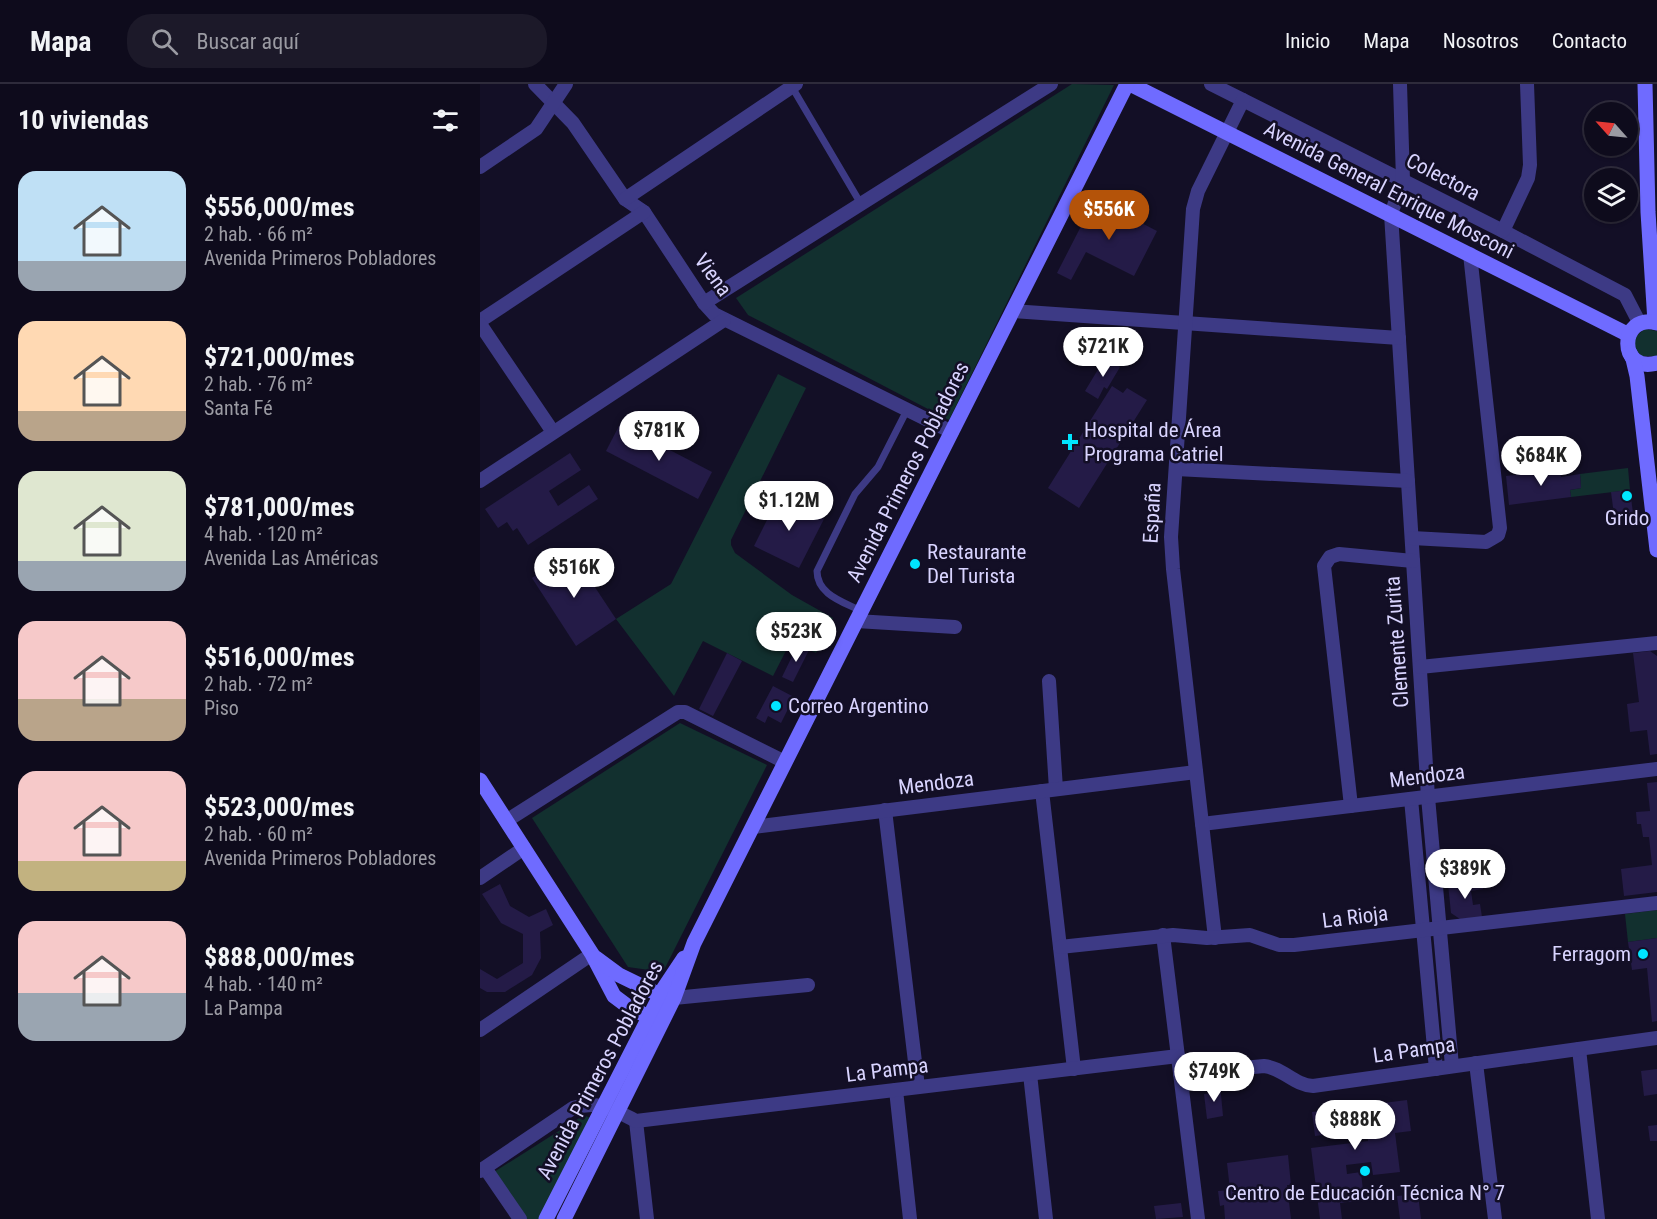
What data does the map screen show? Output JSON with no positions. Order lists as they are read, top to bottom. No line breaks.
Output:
{"streets":{"street":["Colectora","Avenida General Enrique Mosconi","Viena","Avenida Primeros Pobladores","España","Clemente Zurita","Mendoza","La Rioja","La Pampa"]},"crossings":[["Colectora","Avenida General Enrique Mosconi"],["Colectora","España"],["Avenida General Enrique Mosconi","Avenida Primeros Pobladores"],["Avenida General Enrique Mosconi","España"],["Avenida General Enrique Mosconi","Clemente Zurita"],["Viena","Avenida Primeros Pobladores"],["Avenida Primeros Pobladores","Mendoza"],["España","Mendoza"],["España","La Rioja"],["Clemente Zurita","Mendoza"],["Clemente Zurita","La Rioja"],["Clemente Zurita","La Pampa"]],"places":{"health":["Hospital de Área Programa Catriel"],"other":["Grido","Restaurante Del Turista","Correo Argentino","Ferragom","Centro de Educación Técnica N° 7"]},"north":"top left","page":{"header":"Mapa","search":"Buscar aquí","nav":["Inicio","Mapa","Nosotros","Contacto"],"heading":"10 viviendas","list":[{"name":"$556,000/mes","note":"2 hab. · 66 m² · Avenida Primeros Pobladores"},{"name":"$721,000/mes","note":"2 hab. · 76 m² · Santa Fé"},{"name":"$781,000/mes","note":"4 hab. · 120 m² · Avenida Las Américas"},{"name":"$516,000/mes","note":"2 hab. · 72 m² · Piso"},{"name":"$523,000/mes","note":"2 hab. · 60 m² · Avenida Primeros Pobladores"},{"name":"$888,000/mes","note":"4 hab. · 140 m² · La Pampa"}],"price":["$556K","$721K","$781K","$684K","$1.12M","$516K","$523K","$389K","$749K","$888K"]}}
